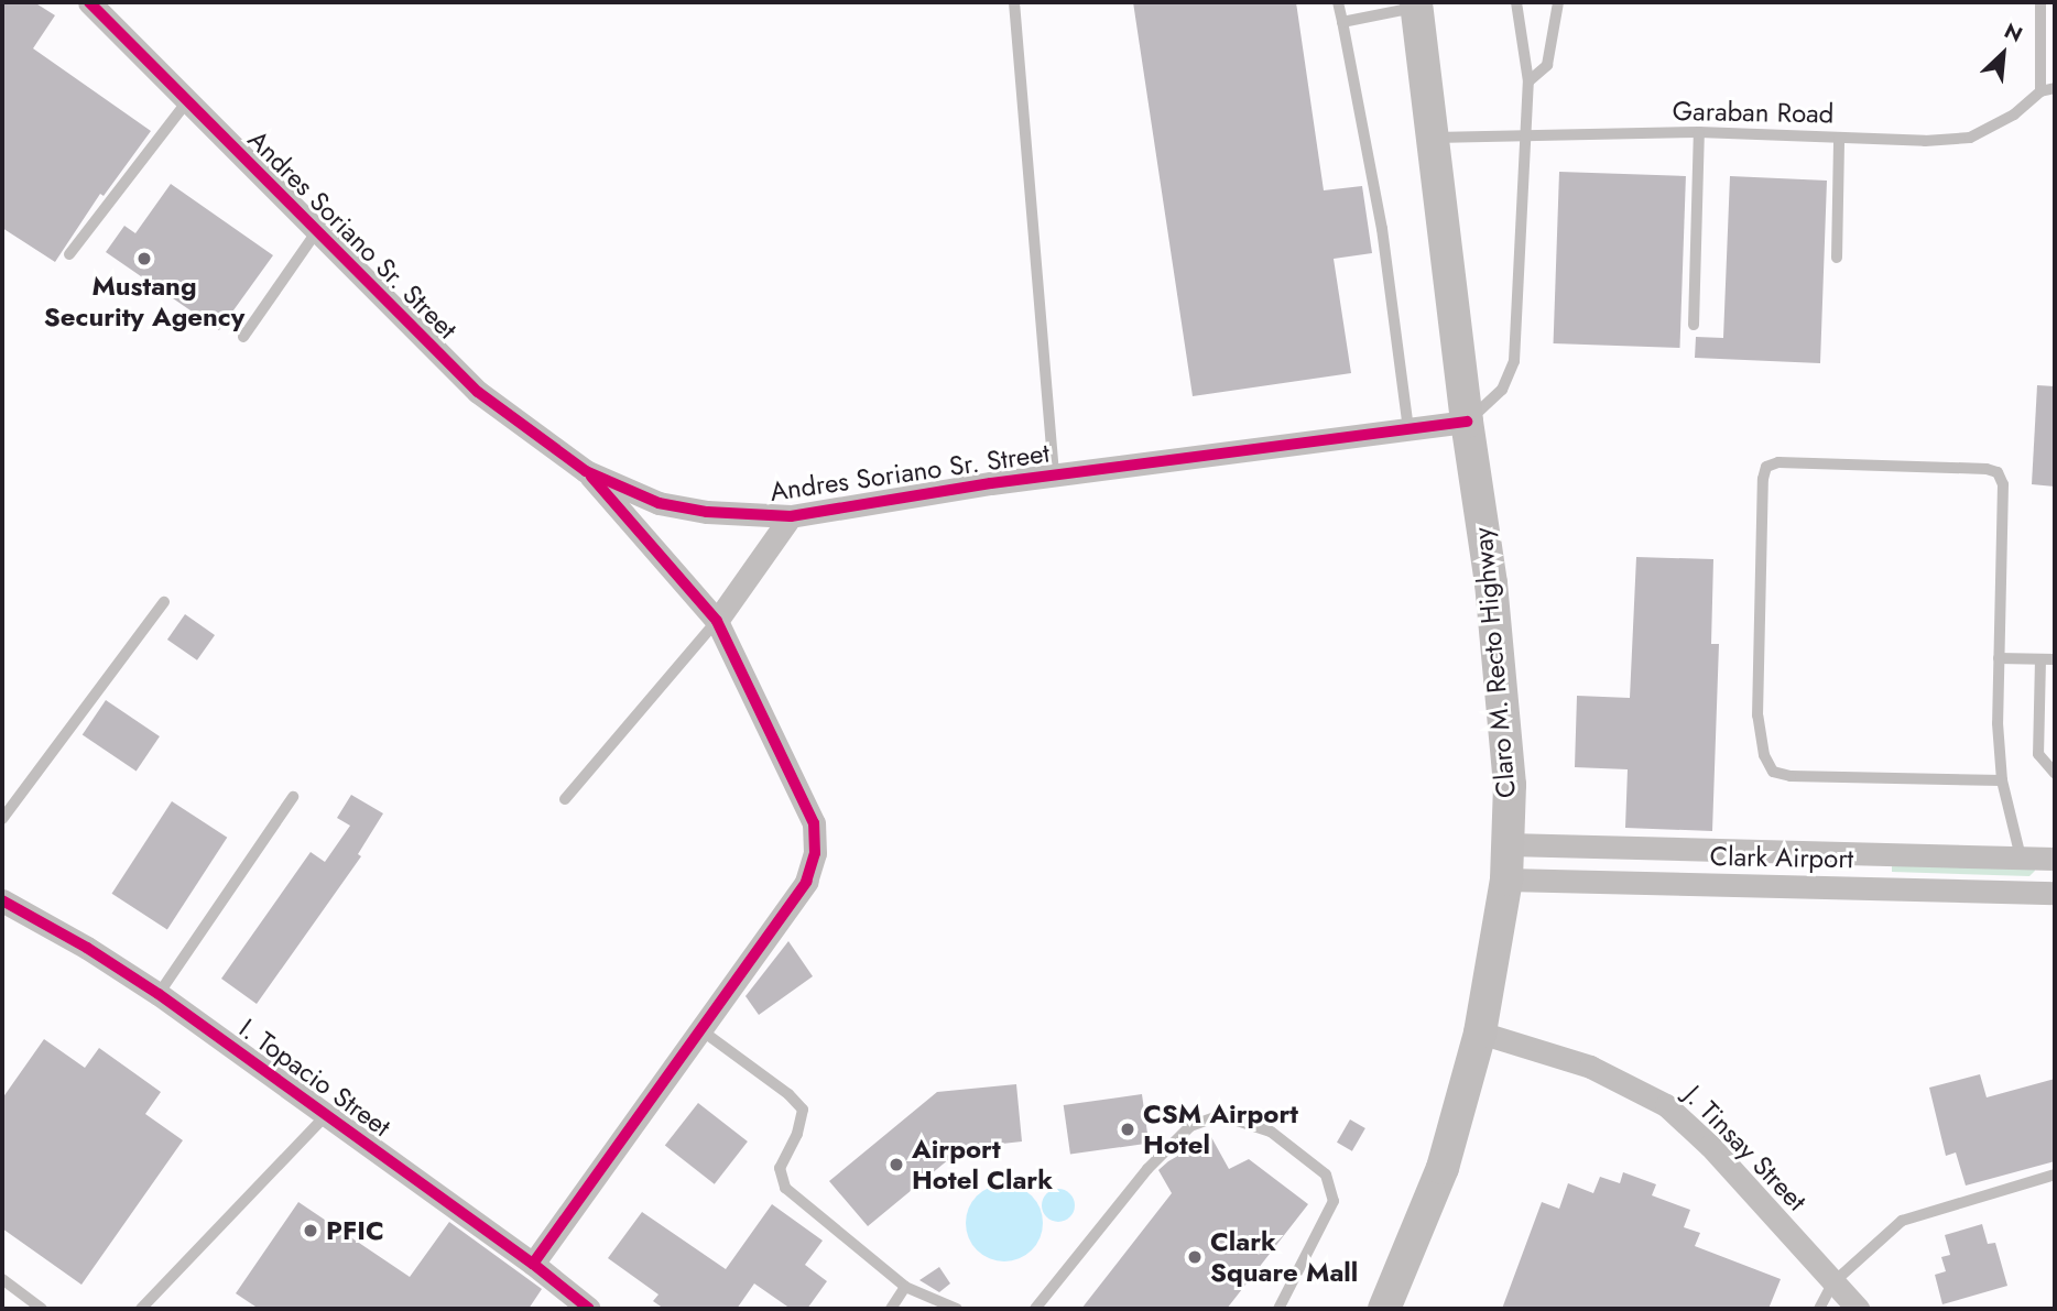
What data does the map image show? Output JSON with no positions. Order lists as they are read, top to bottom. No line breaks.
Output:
{"streets":{"main road":["Claro M. Recto Highway"],"street":["Andres Soriano Sr. Street","Clark Airport","I. Topacio Street","J. Tinsay Street"],"lane":["Garaban Road"]},"crossings":[["Garaban Road","Claro M. Recto Highway"],["Andres Soriano Sr. Street","Claro M. Recto Highway"],["Claro M. Recto Highway","Clark Airport"],["Claro M. Recto Highway","J. Tinsay Street"]],"places":["Mustang Security Agency","CSM Airport Hotel","Airport Hotel Clark","PFIC","Clark Square Mall"],"north":"top right"}
